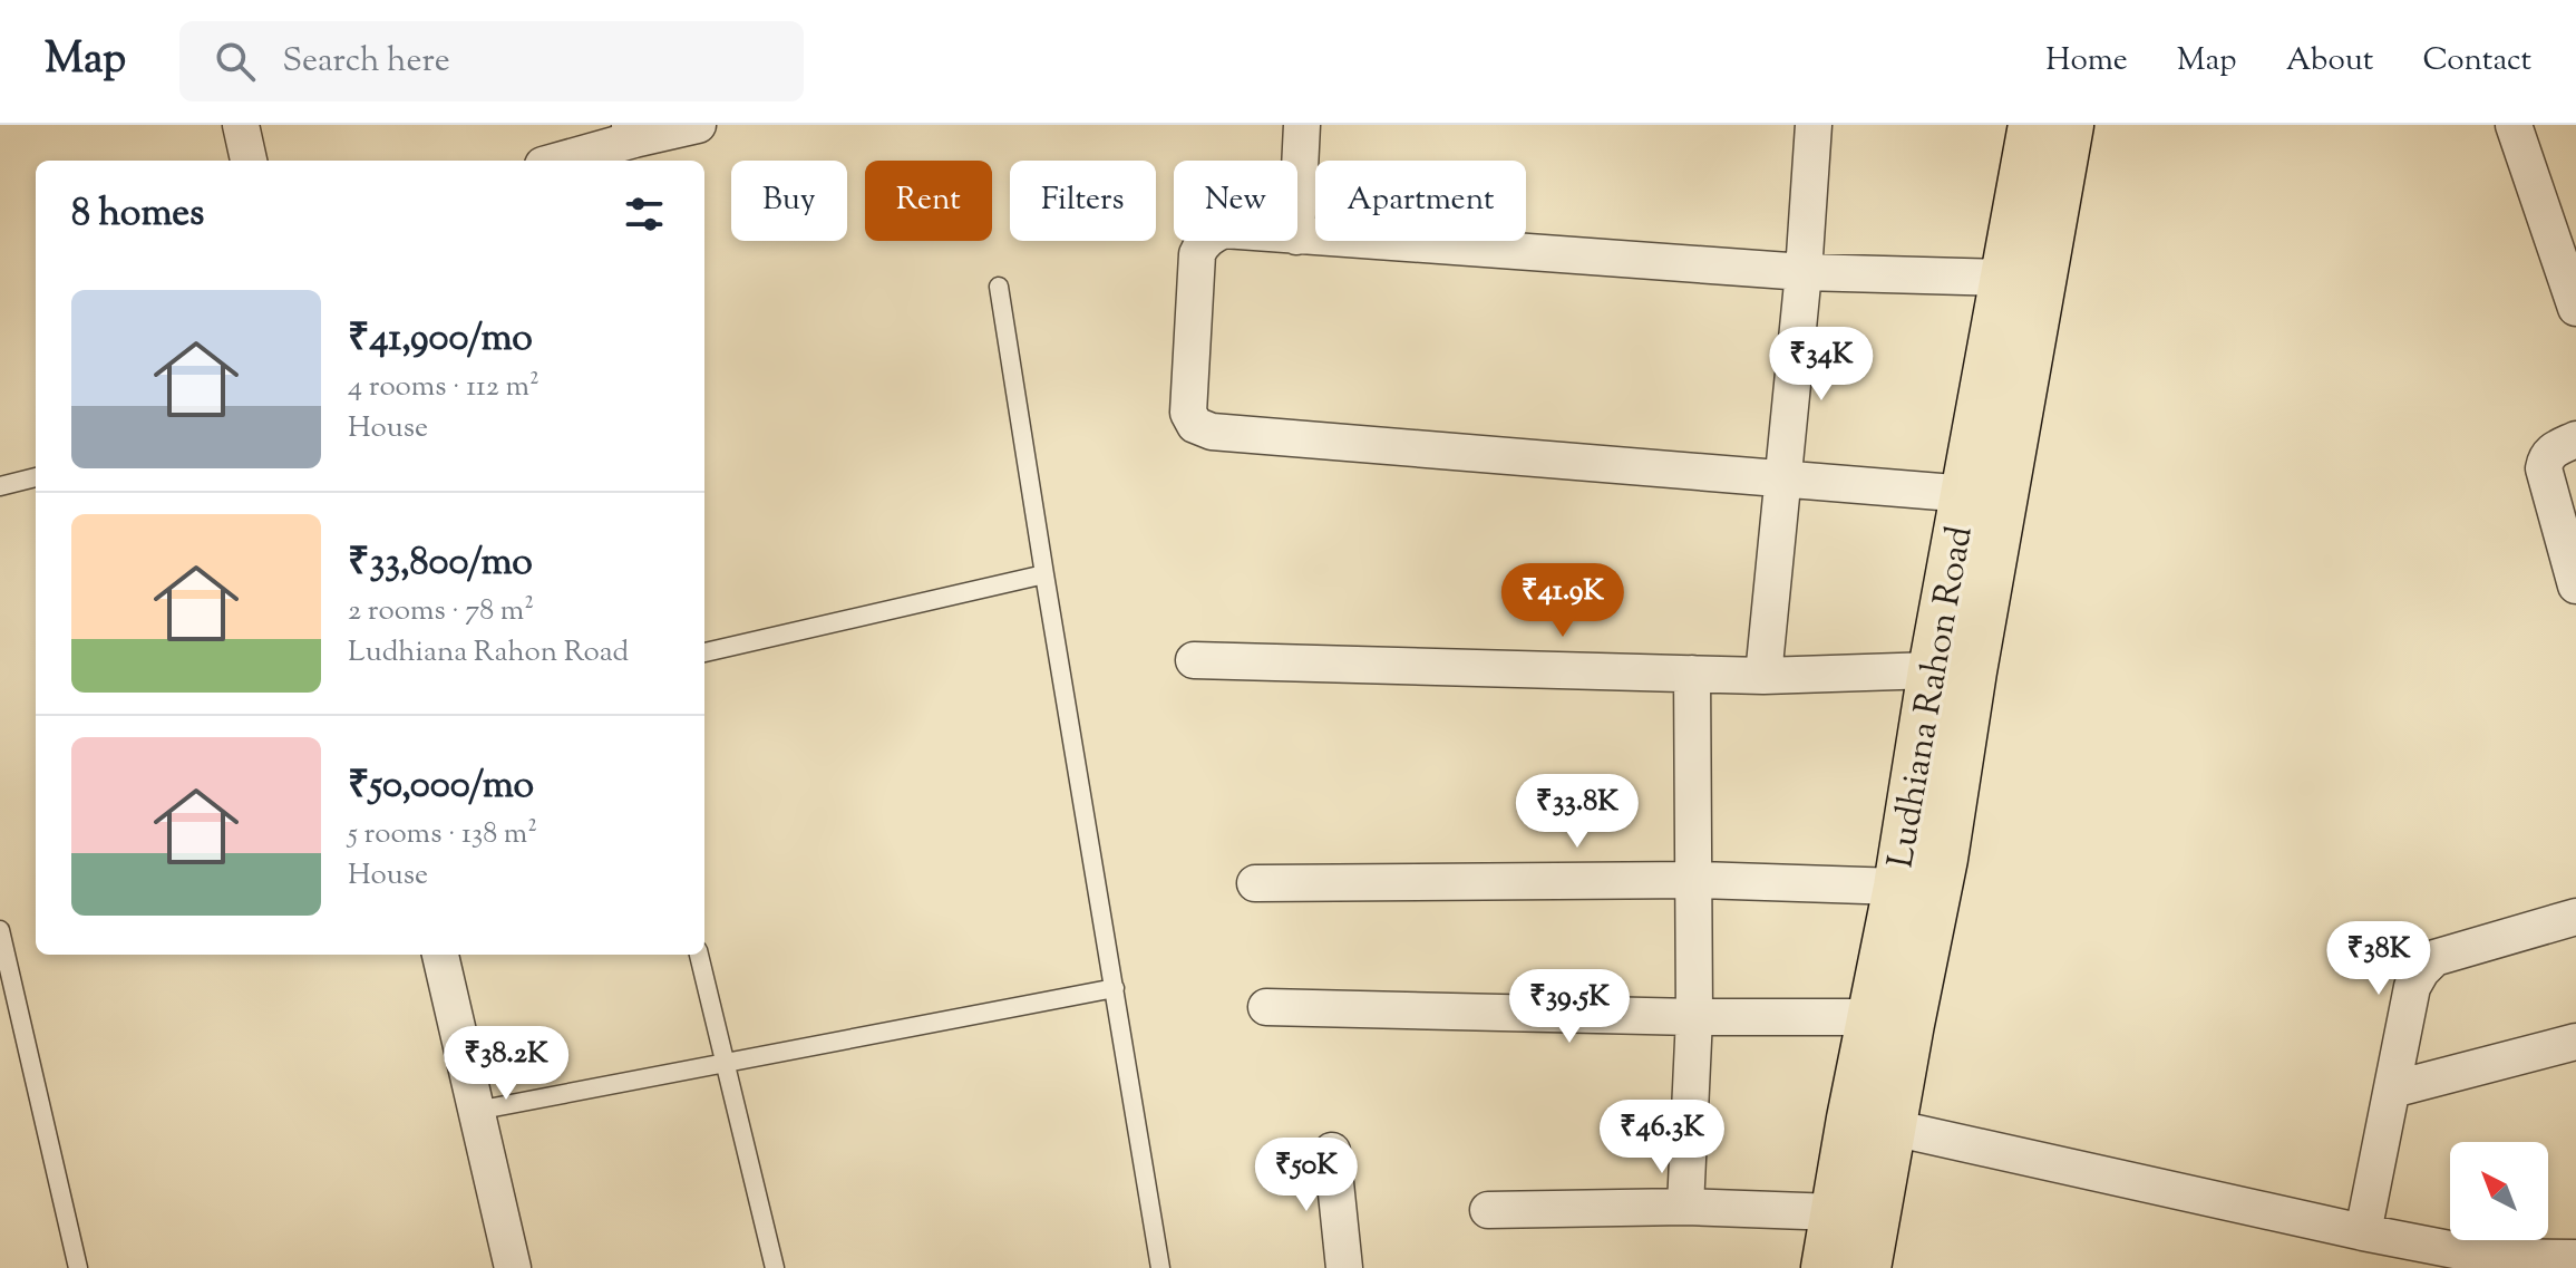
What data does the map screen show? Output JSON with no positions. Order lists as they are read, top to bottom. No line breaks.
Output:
{"streets":{"main road":["Ludhiana Rahon Road"]},"north":"top left","page":{"header":"Map","search":"Search here","nav":["Home","Map","About","Contact"],"chip":["Buy","Rent","Filters","New","Apartment"],"heading":"8 homes","list":[{"name":"₹41,900/mo","note":"4 rooms · 112 m² · House"},{"name":"₹33,800/mo","note":"2 rooms · 78 m² · Ludhiana Rahon Road"},{"name":"₹50,000/mo","note":"5 rooms · 138 m² · House"}],"price":["₹34K","₹41.9K","₹33.8K","₹38K","₹39.5K","₹38.2K","₹46.3K","₹50K"]}}
